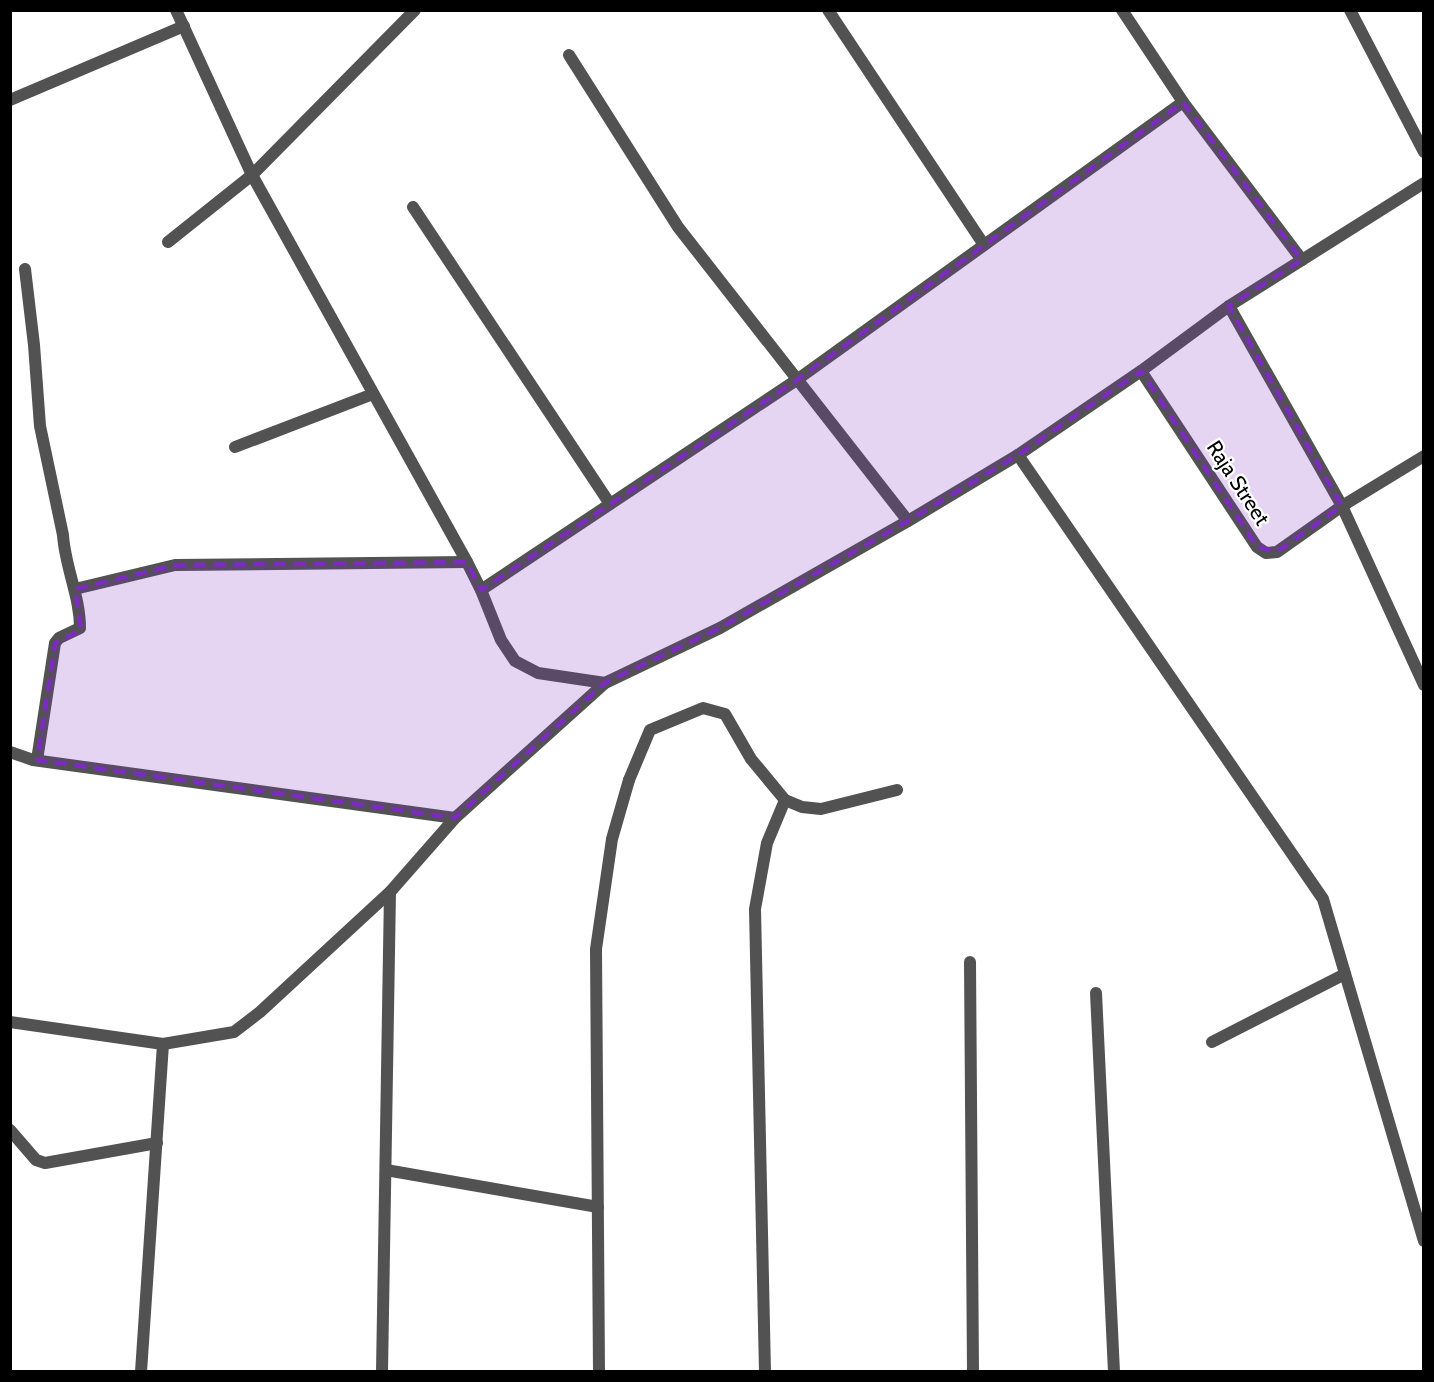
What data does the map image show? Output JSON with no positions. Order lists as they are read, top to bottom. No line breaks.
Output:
{"streets":{"street":["Raja Street"]}}
